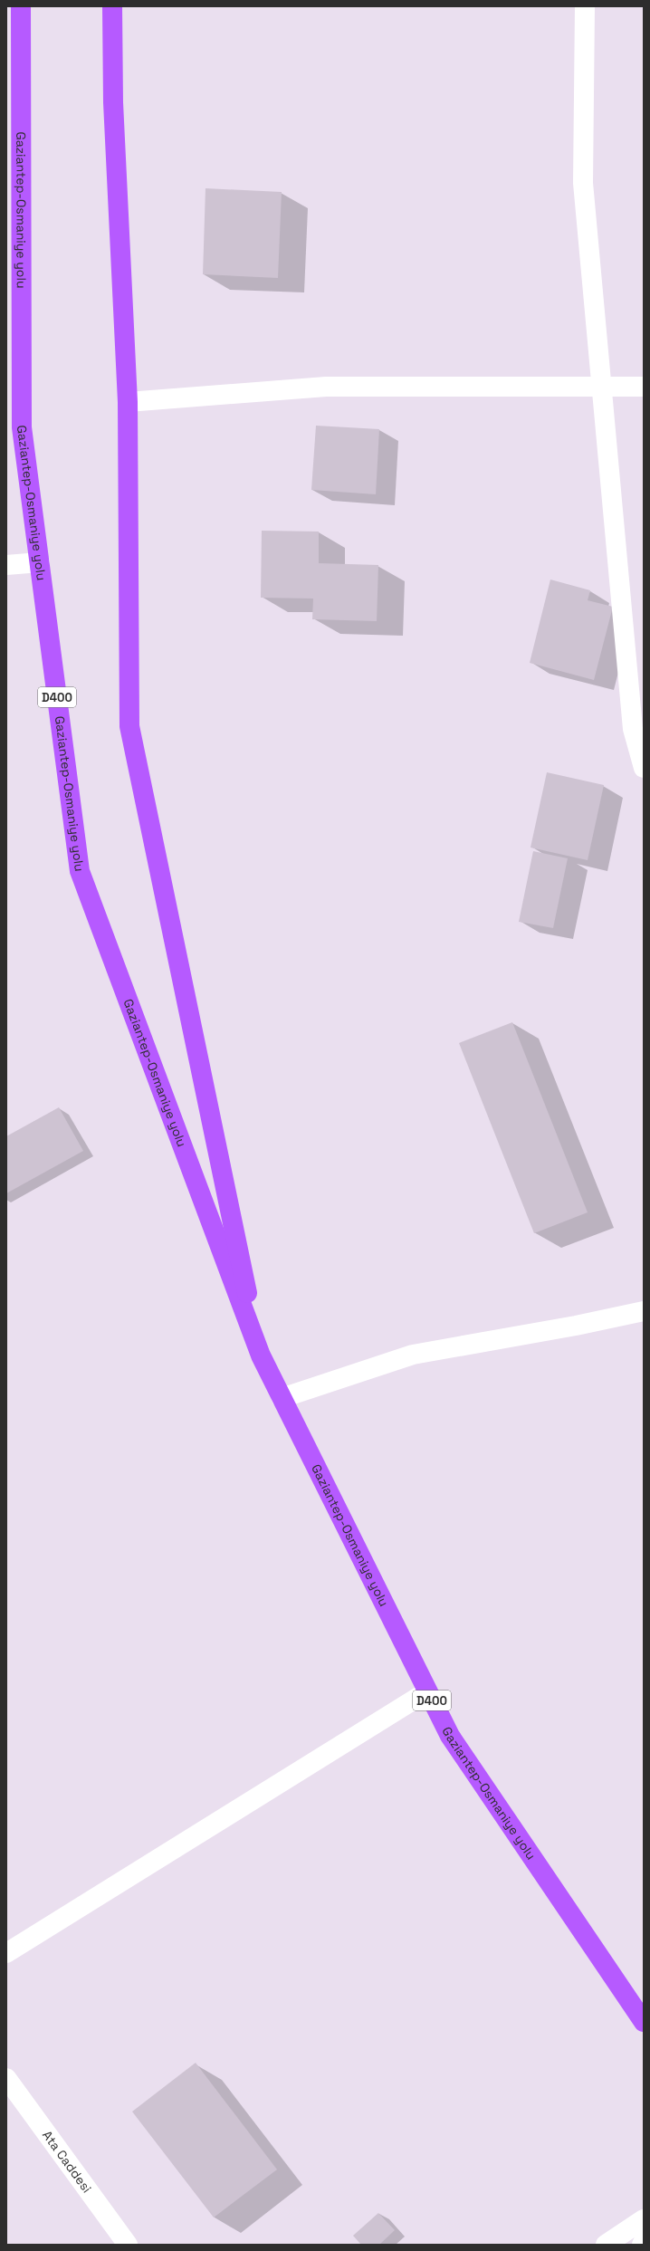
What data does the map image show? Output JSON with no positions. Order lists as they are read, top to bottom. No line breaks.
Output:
{"streets":{"highway":["Gaziantep-Osmaniye yolu","D400"],"street":["Ata Caddesi"]}}
